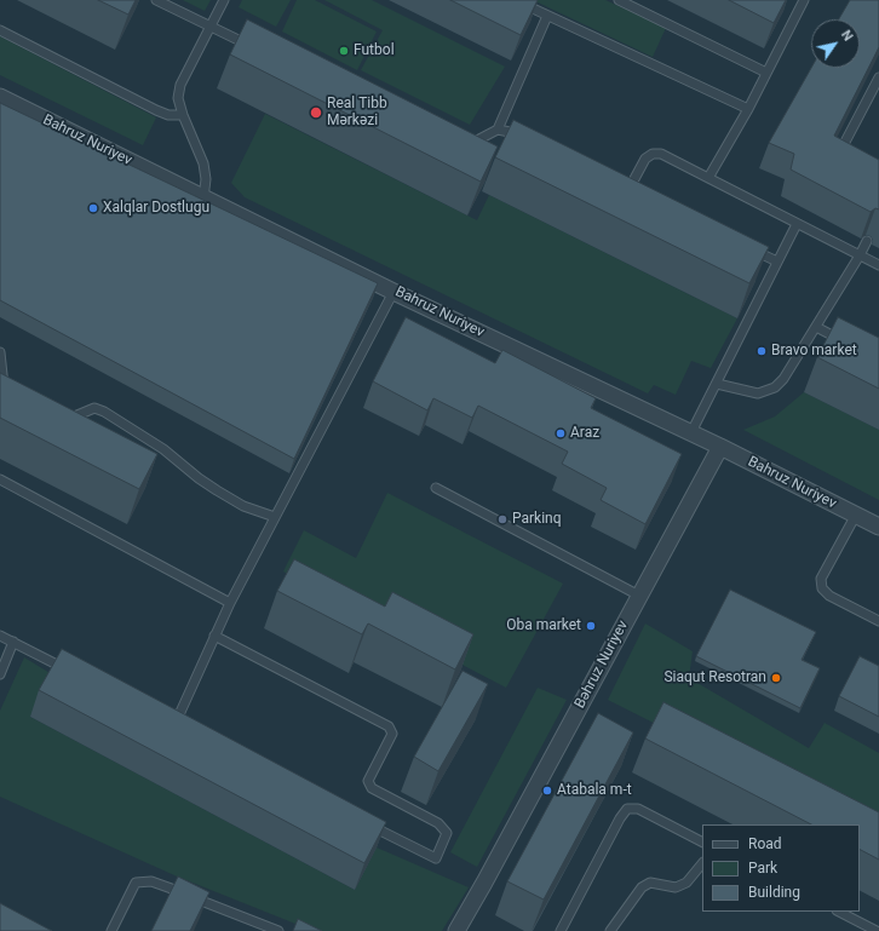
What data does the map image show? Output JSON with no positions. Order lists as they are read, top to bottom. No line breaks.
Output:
{"streets":{"street":["Bahruz Nuriyev","Bəhruz Nuriyev"]},"crossings":[["Bahruz Nuriyev","Bəhruz Nuriyev"]],"places":["Futbol","Real Tibb Mərkəzi","Xalqlar Dostlugu","Bravo market","Araz","Parkinq","Oba market","Siaqut Resotran","Atabala m-t"],"legend":["Road","Park","Building"],"north":"top right"}
